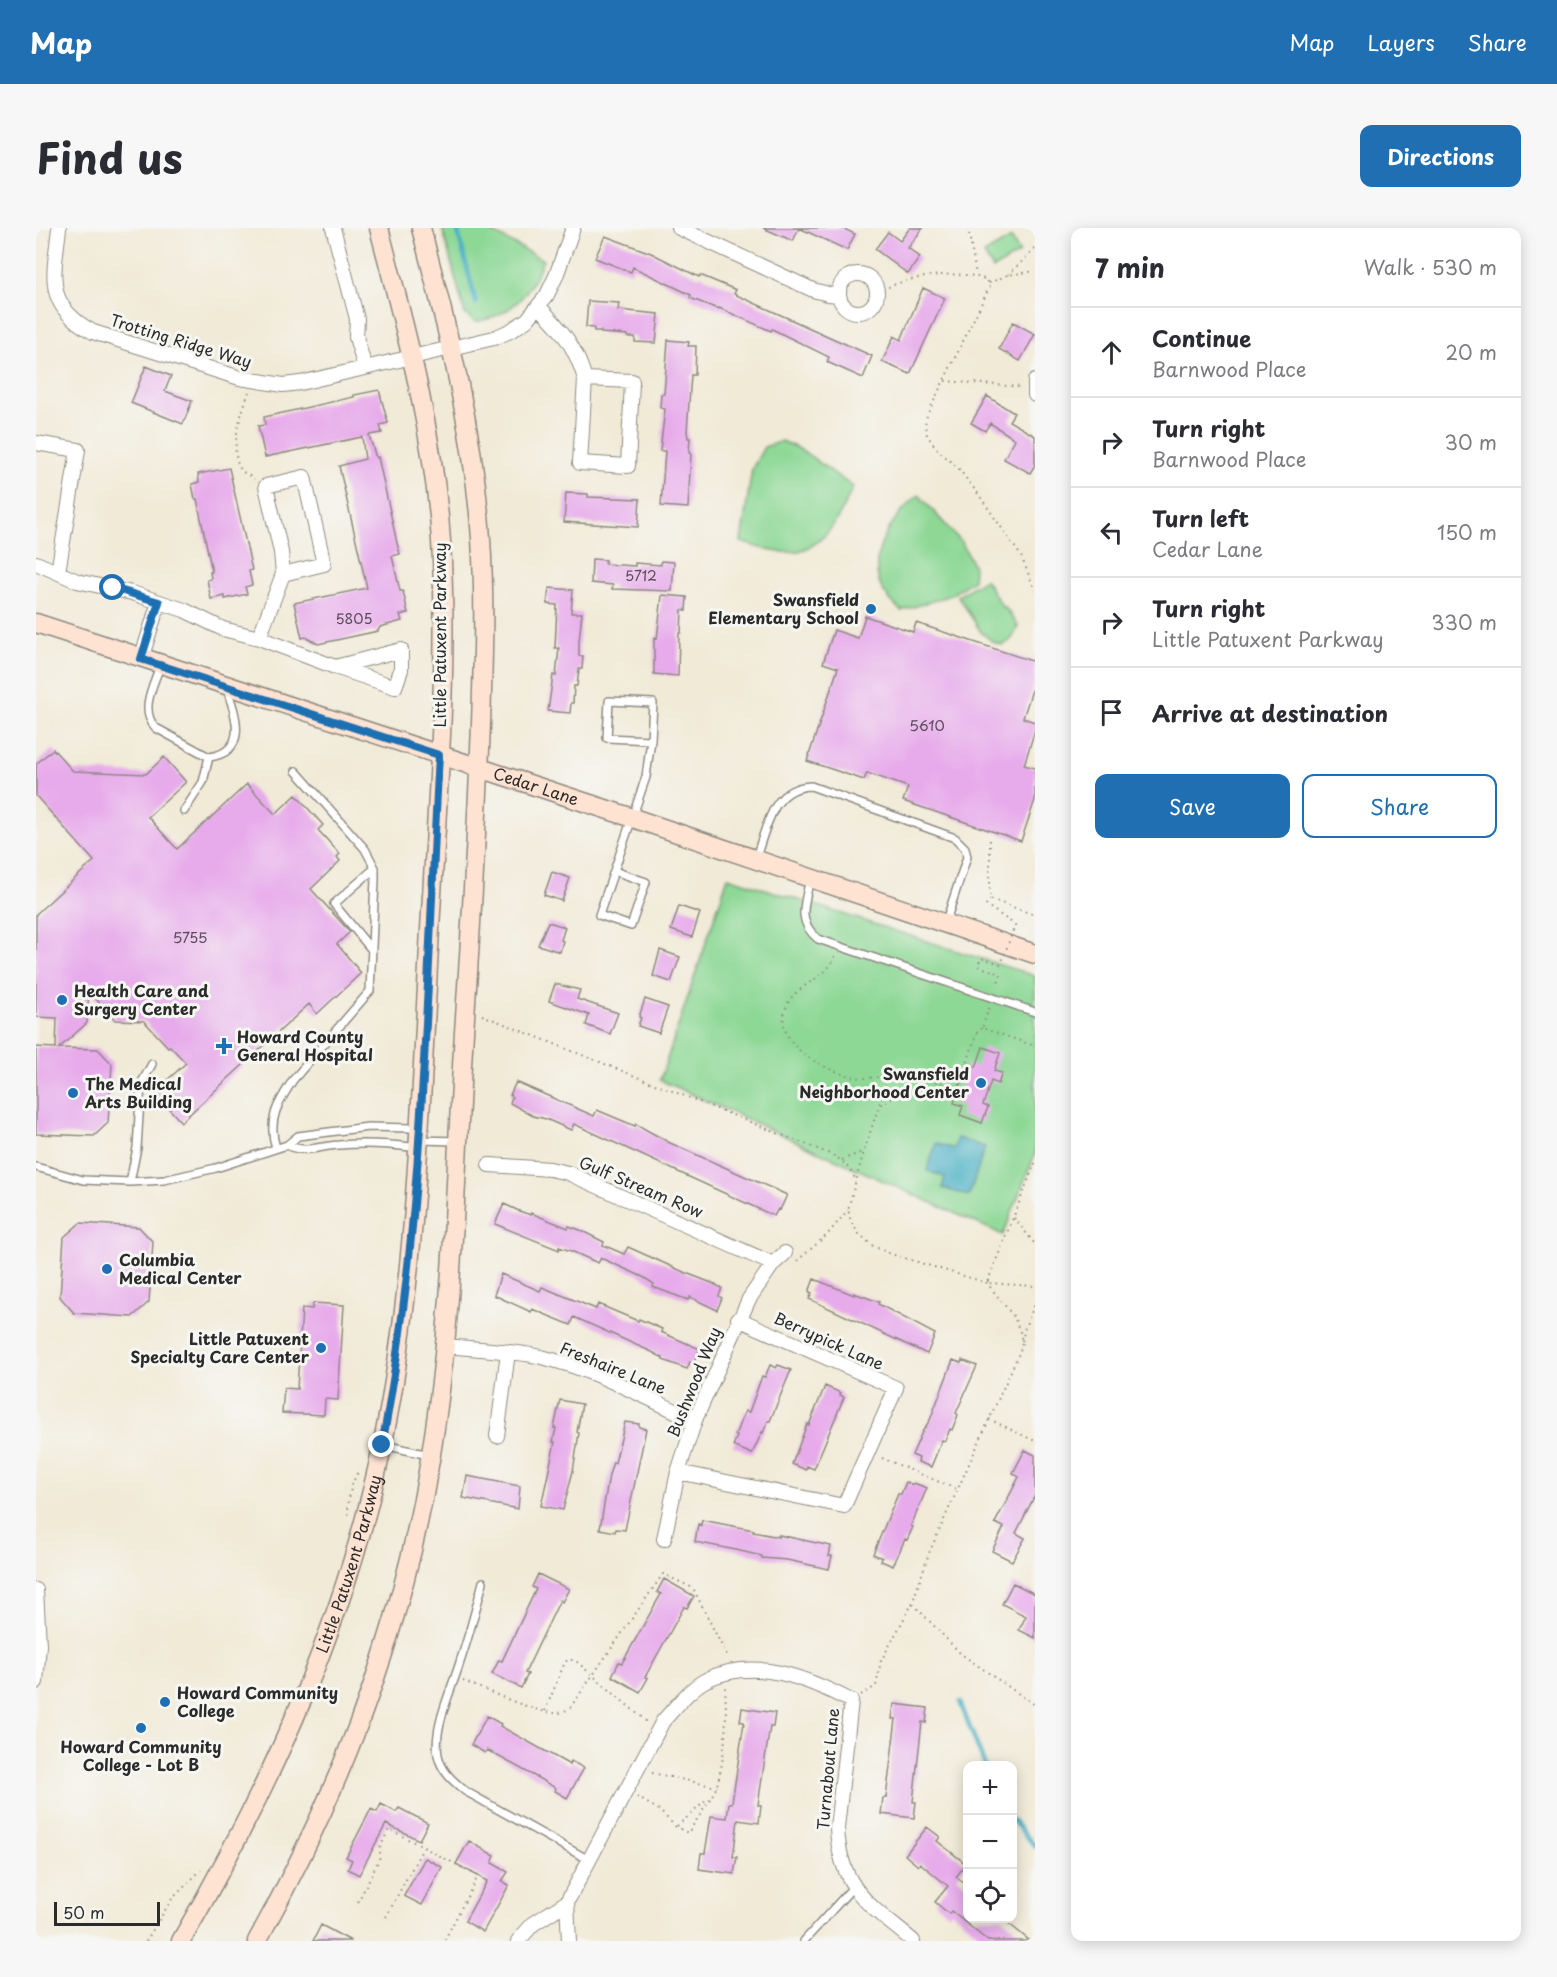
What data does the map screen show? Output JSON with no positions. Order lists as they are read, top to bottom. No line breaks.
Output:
{"streets":{"main road":["Little Patuxent Parkway","Cedar Lane"],"street":["Trotting Ridge Way","Gulf Stream Row","Berrypick Lane","Freshaire Lane","Bushwood Way","Turnabout Lane"]},"crossings":[["Trotting Ridge Way","Little Patuxent Parkway"],["Little Patuxent Parkway","Cedar Lane"],["Gulf Stream Row","Bushwood Way"],["Berrypick Lane","Bushwood Way"],["Freshaire Lane","Bushwood Way"]],"places":{"other":["Swansfield Elementary School","Health Care and Surgery Center","Swansfield Neighborhood Center","The Medical Arts Building","Columbia Medical Center","Little Patuxent Specialty Care Center","Howard Community College","Howard Community College - Lot B"],"health":["Howard County General Hospital"]},"house_numbers":["5712","5805","5610","5755"],"scale_bar":"50 m","page":{"header":"Map","nav":["Map","Layers","Share"],"title":"Find us","buttons":["Directions",["Save","Share"]],"heading":["7 min","Walk · 530 m"],"list":[["Continue","Barnwood Place","20 m"],["Turn right","Barnwood Place","30 m"],["Turn left","Cedar Lane","150 m"],["Turn right","Little Patuxent Parkway","330 m"],"Arrive at destination"],"map_buttons":["+","−"],"scale":"50 m"}}
